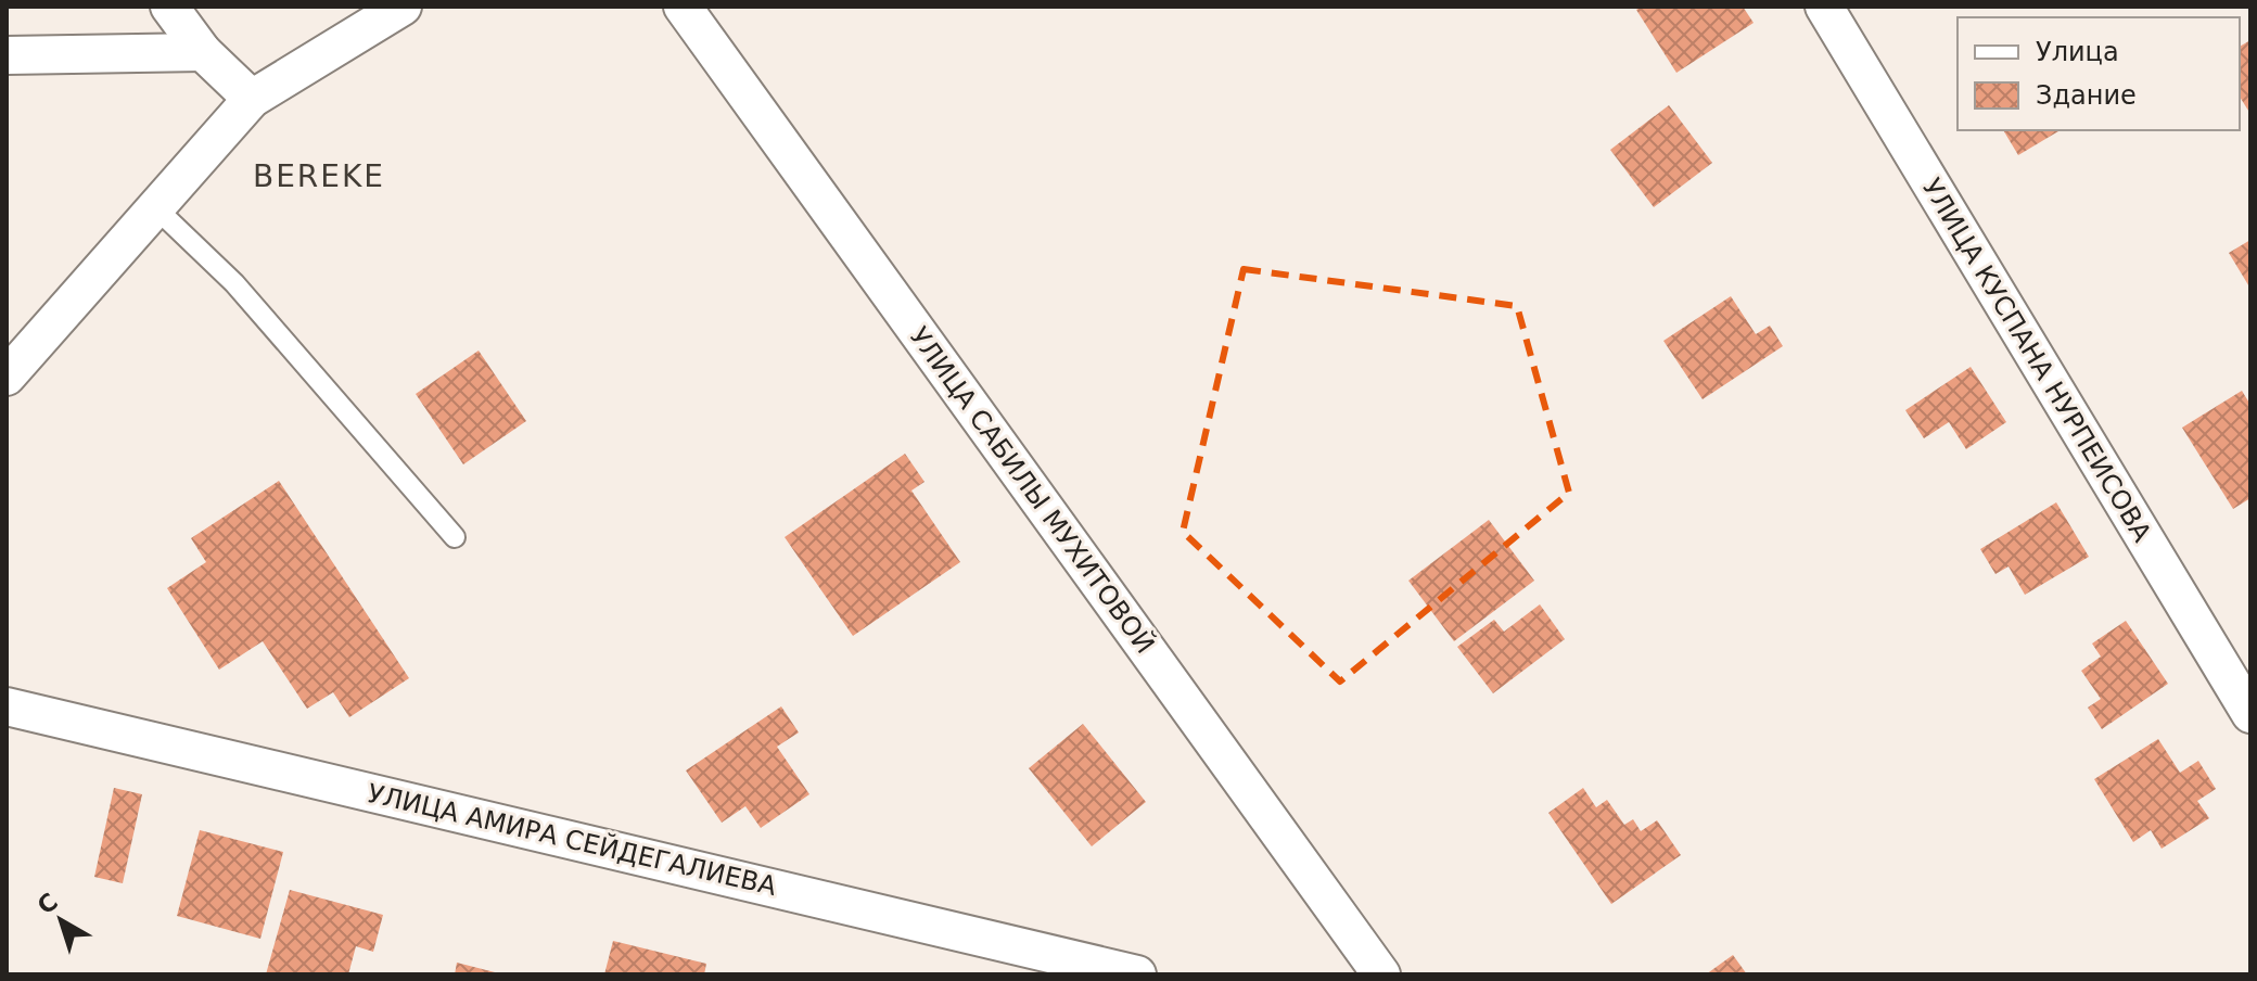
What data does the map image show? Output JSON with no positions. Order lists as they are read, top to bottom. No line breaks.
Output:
{"streets":{"street":["УЛИЦА КУСПАНА НУРПЕИСОВА","УЛИЦА САБИЛЫ МУХИТОВОЙ","УЛИЦА АМИРА СЕЙДЕГАЛИЕВА"]},"districts":["BEREKE"],"legend":["Улица","Здание"],"north":"top left"}
